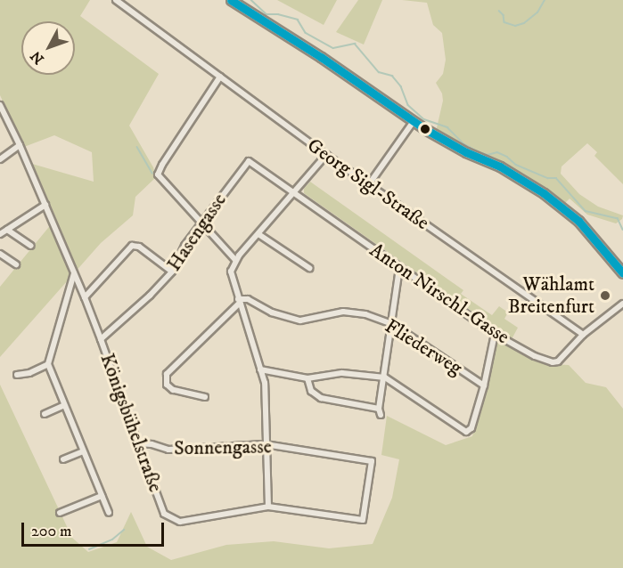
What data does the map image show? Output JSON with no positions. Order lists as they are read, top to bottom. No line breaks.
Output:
{"streets":{"street":["Georg Sigl-Straße","Hasengasse","Anton Nirschl-Gasse","Fliederweg","Königsbühelstraße","Sonnengasse"]},"crossings":[["Georg Sigl-Straße","Anton Nirschl-Gasse"],["Hasengasse","Anton Nirschl-Gasse"],["Hasengasse","Königsbühelstraße"],["Königsbühelstraße","Sonnengasse"]],"places":["Wählamt Breitenfurt"],"scale_bar":"200 m","north":"bottom left"}
